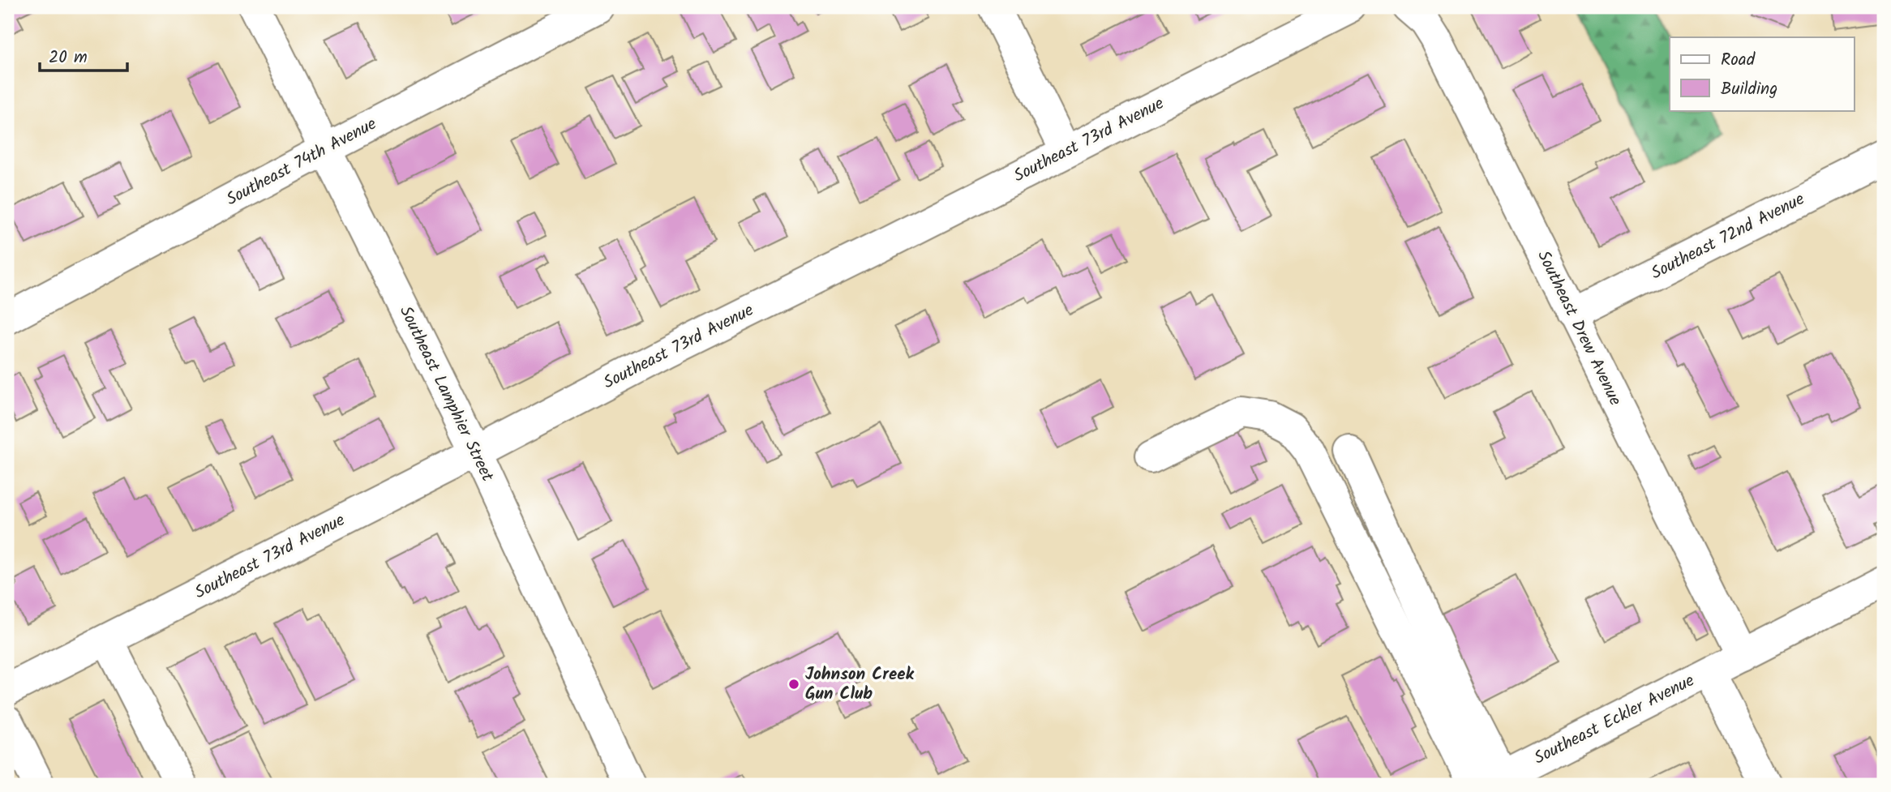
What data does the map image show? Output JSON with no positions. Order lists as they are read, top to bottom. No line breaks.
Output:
{"streets":{"street":["Southeast 73rd Avenue","Southeast 74th Avenue","Southeast 72nd Avenue","Southeast Drew Avenue","Southeast Lamphier Street","Southeast Eckler Avenue"]},"crossings":[["Southeast 73rd Avenue","Southeast Lamphier Street"],["Southeast 74th Avenue","Southeast Lamphier Street"],["Southeast 72nd Avenue","Southeast Drew Avenue"],["Southeast Drew Avenue","Southeast Eckler Avenue"]],"places":["Johnson Creek Gun Club"],"legend":["Road","Building"],"scale_bar":"20 m"}
